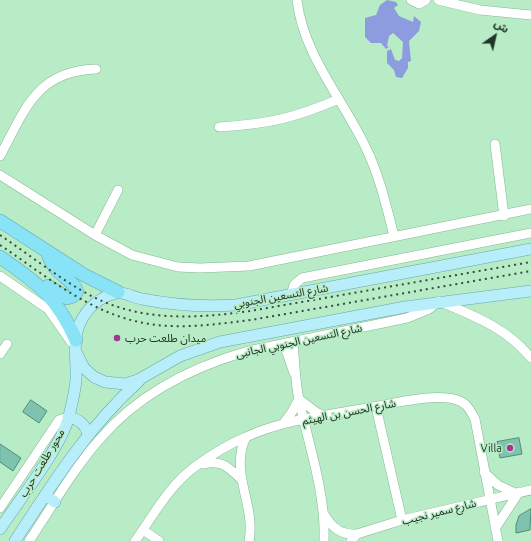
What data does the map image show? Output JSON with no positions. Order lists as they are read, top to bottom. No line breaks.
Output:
{"streets":{"highway":["شارع التسعين الجنوبي"],"main road":["محور طلعت حرب"],"street":["شارع التسعين الجنوبي الجانبى","شارع الحسن بن الهيثم","شارع سمير نجيب"]},"crossings":[["شارع التسعين الجنوبي","محور طلعت حرب"],["شارع الحسن بن الهيثم","شارع سمير نجيب"]],"places":["ميدان طلعت حرب","Villa"],"north":"top right"}
